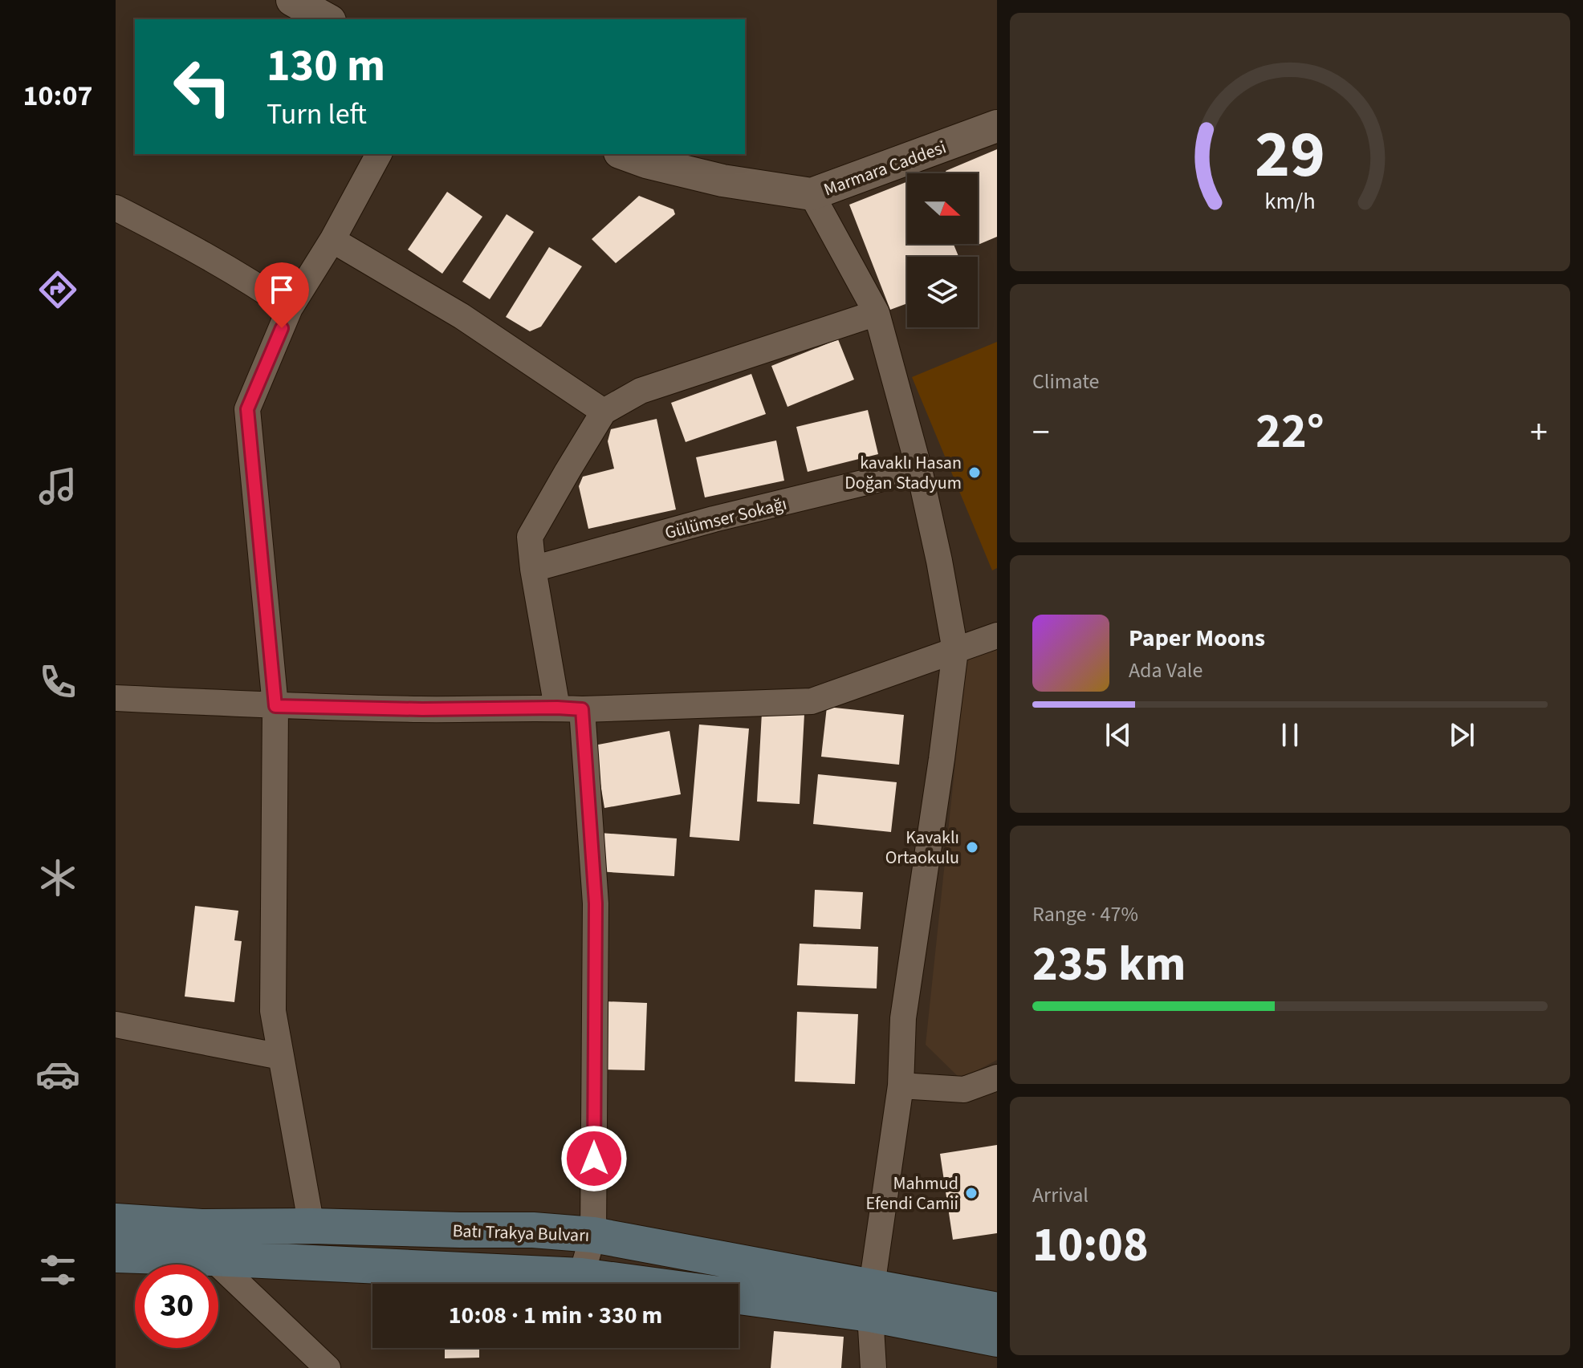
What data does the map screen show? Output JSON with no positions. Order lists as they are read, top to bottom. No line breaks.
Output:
{"streets":{"main road":["Batı Trakya Bulvarı"],"street":["Marmara Caddesi","Gülümser Sokağı"]},"places":["kavaklı Hasan Doğan Stadyum","Kavaklı Ortaokulu","Mahmud Efendi Camii"],"north":"right","page":{"tabs":"10:07","turn":["130 m","Turn left"],"tile":["Climate",["Range · 47%","235 km"],["Arrival","10:08"]],"heat":["−","22°","+"],"song":["Paper Moons","Ada Vale"],"limit":"30","trip":"10:08 · 1 min · 330 m","gauge":["29","km/h"]}}
